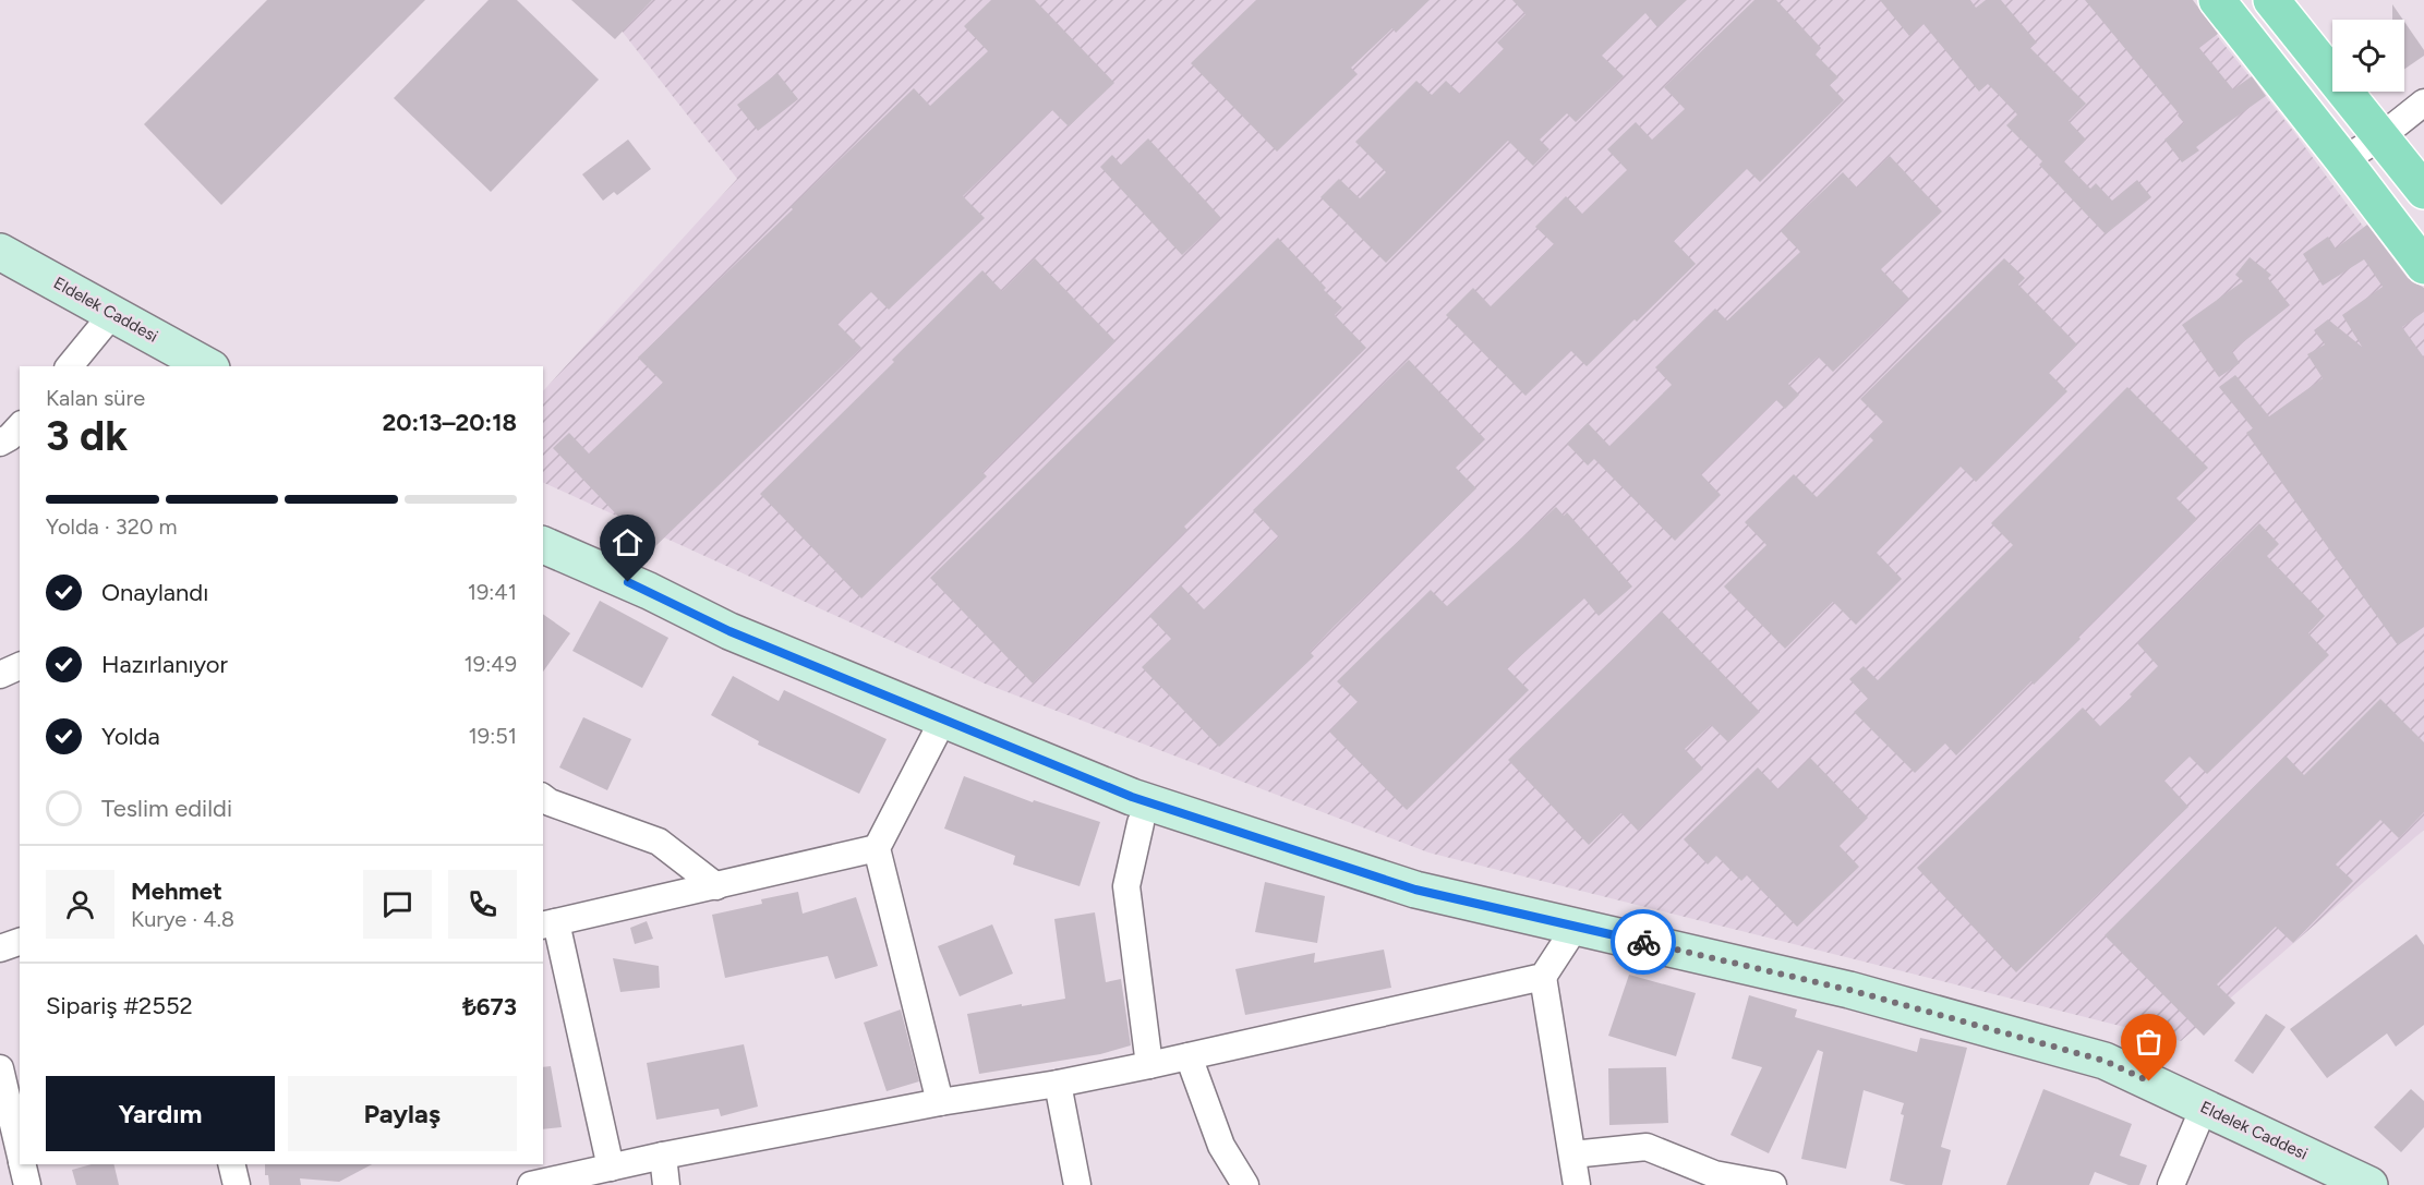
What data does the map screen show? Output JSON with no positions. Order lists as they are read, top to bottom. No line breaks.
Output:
{"streets":{"street":["Eldelek Caddesi"]},"page":{"heading":["3 dk","Kalan süre","20:13–20:18"],"panel":["Mehmet","Kurye · 4.8","Sipariş #2552","₺673"],"bar":"Yolda · 320 m","list":[["Onaylandı","19:41"],["Hazırlanıyor","19:49"],["Yolda","19:51"],"Teslim edildi"],"buttons":["Yardım","Paylaş"]}}
